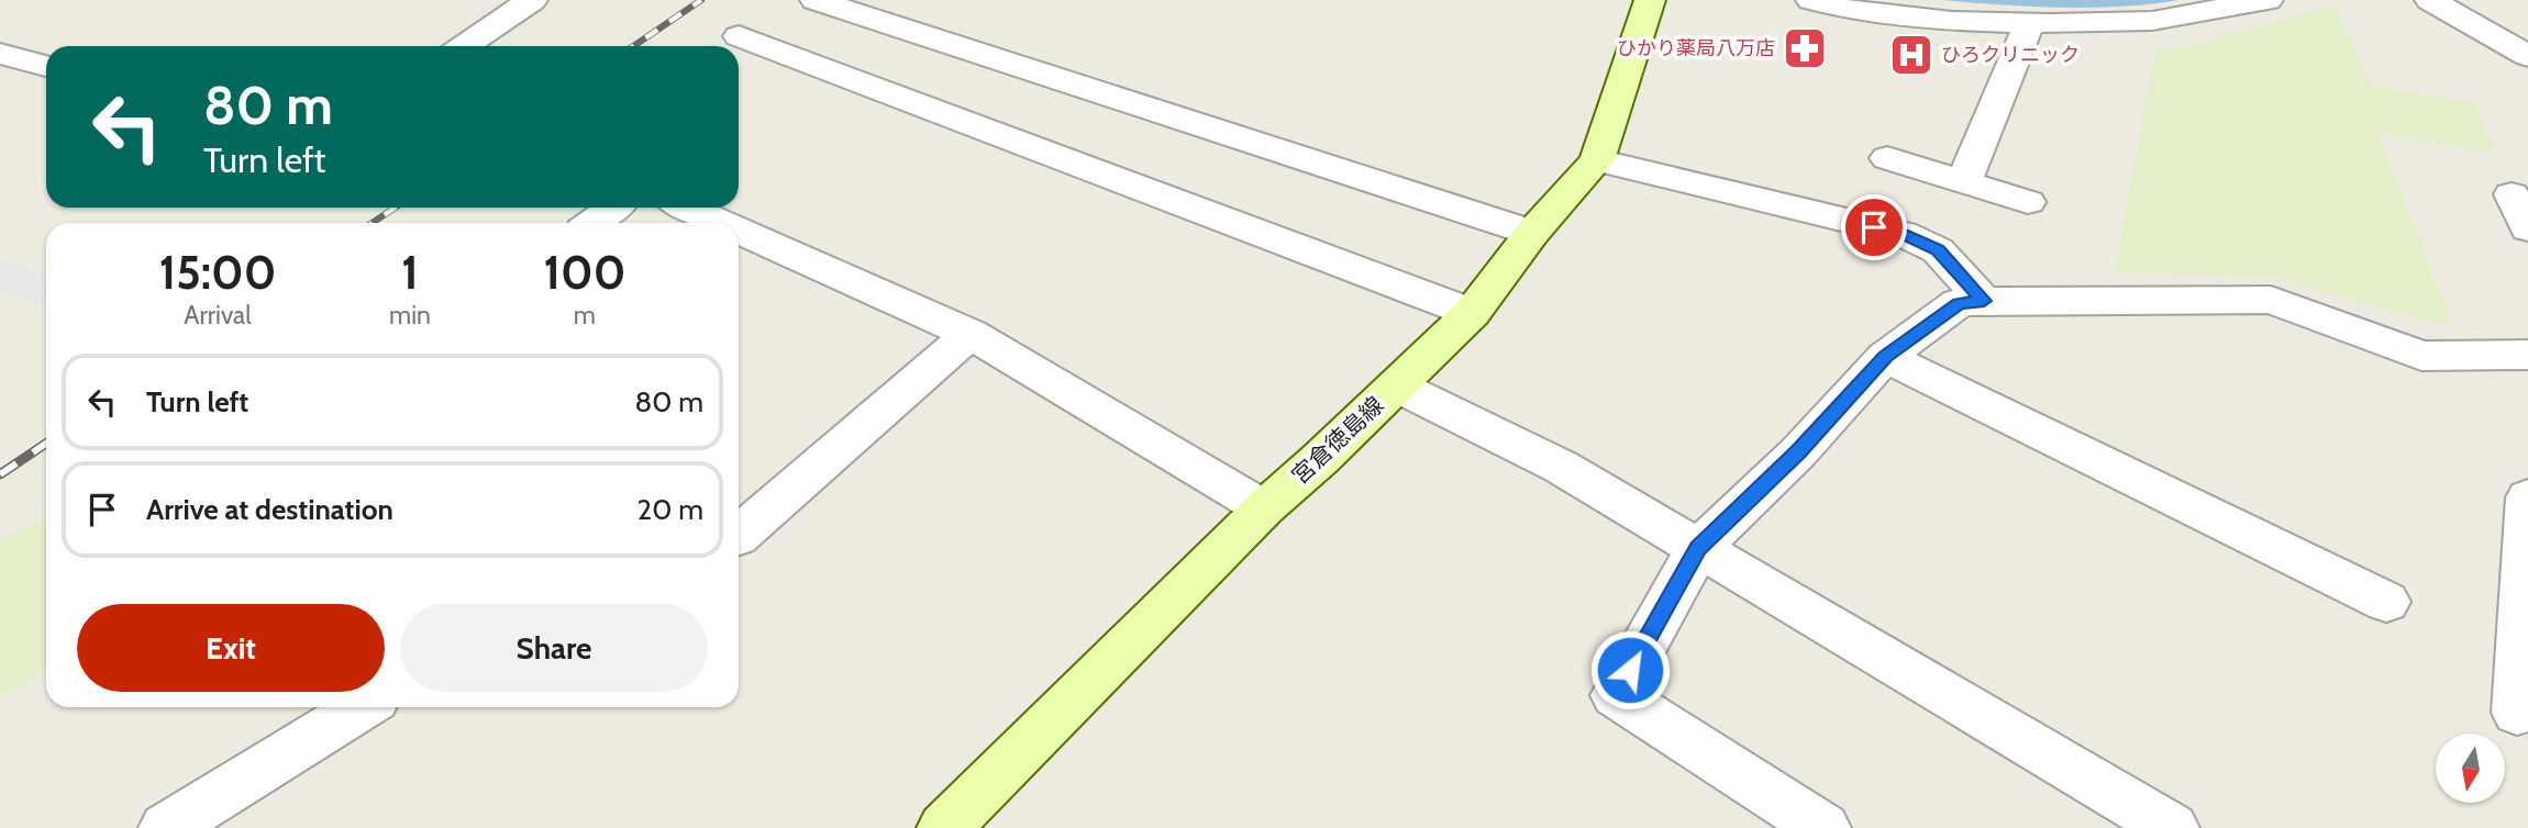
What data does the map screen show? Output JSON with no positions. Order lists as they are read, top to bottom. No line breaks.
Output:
{"streets":{"main road":["宮倉徳島線"]},"places":{"pharmacy":["ひかり薬局八万店"],"hospital":["ひろクリニック"]},"north":"bottom","page":{"turn":["80 m","Turn left"],"eta":["15:00","Arrival","1","min","100","m"],"list":[{"name":"Turn left","value":"80 m"},{"name":"Arrive at destination","value":"20 m"}],"buttons":["Exit","Share"]}}
